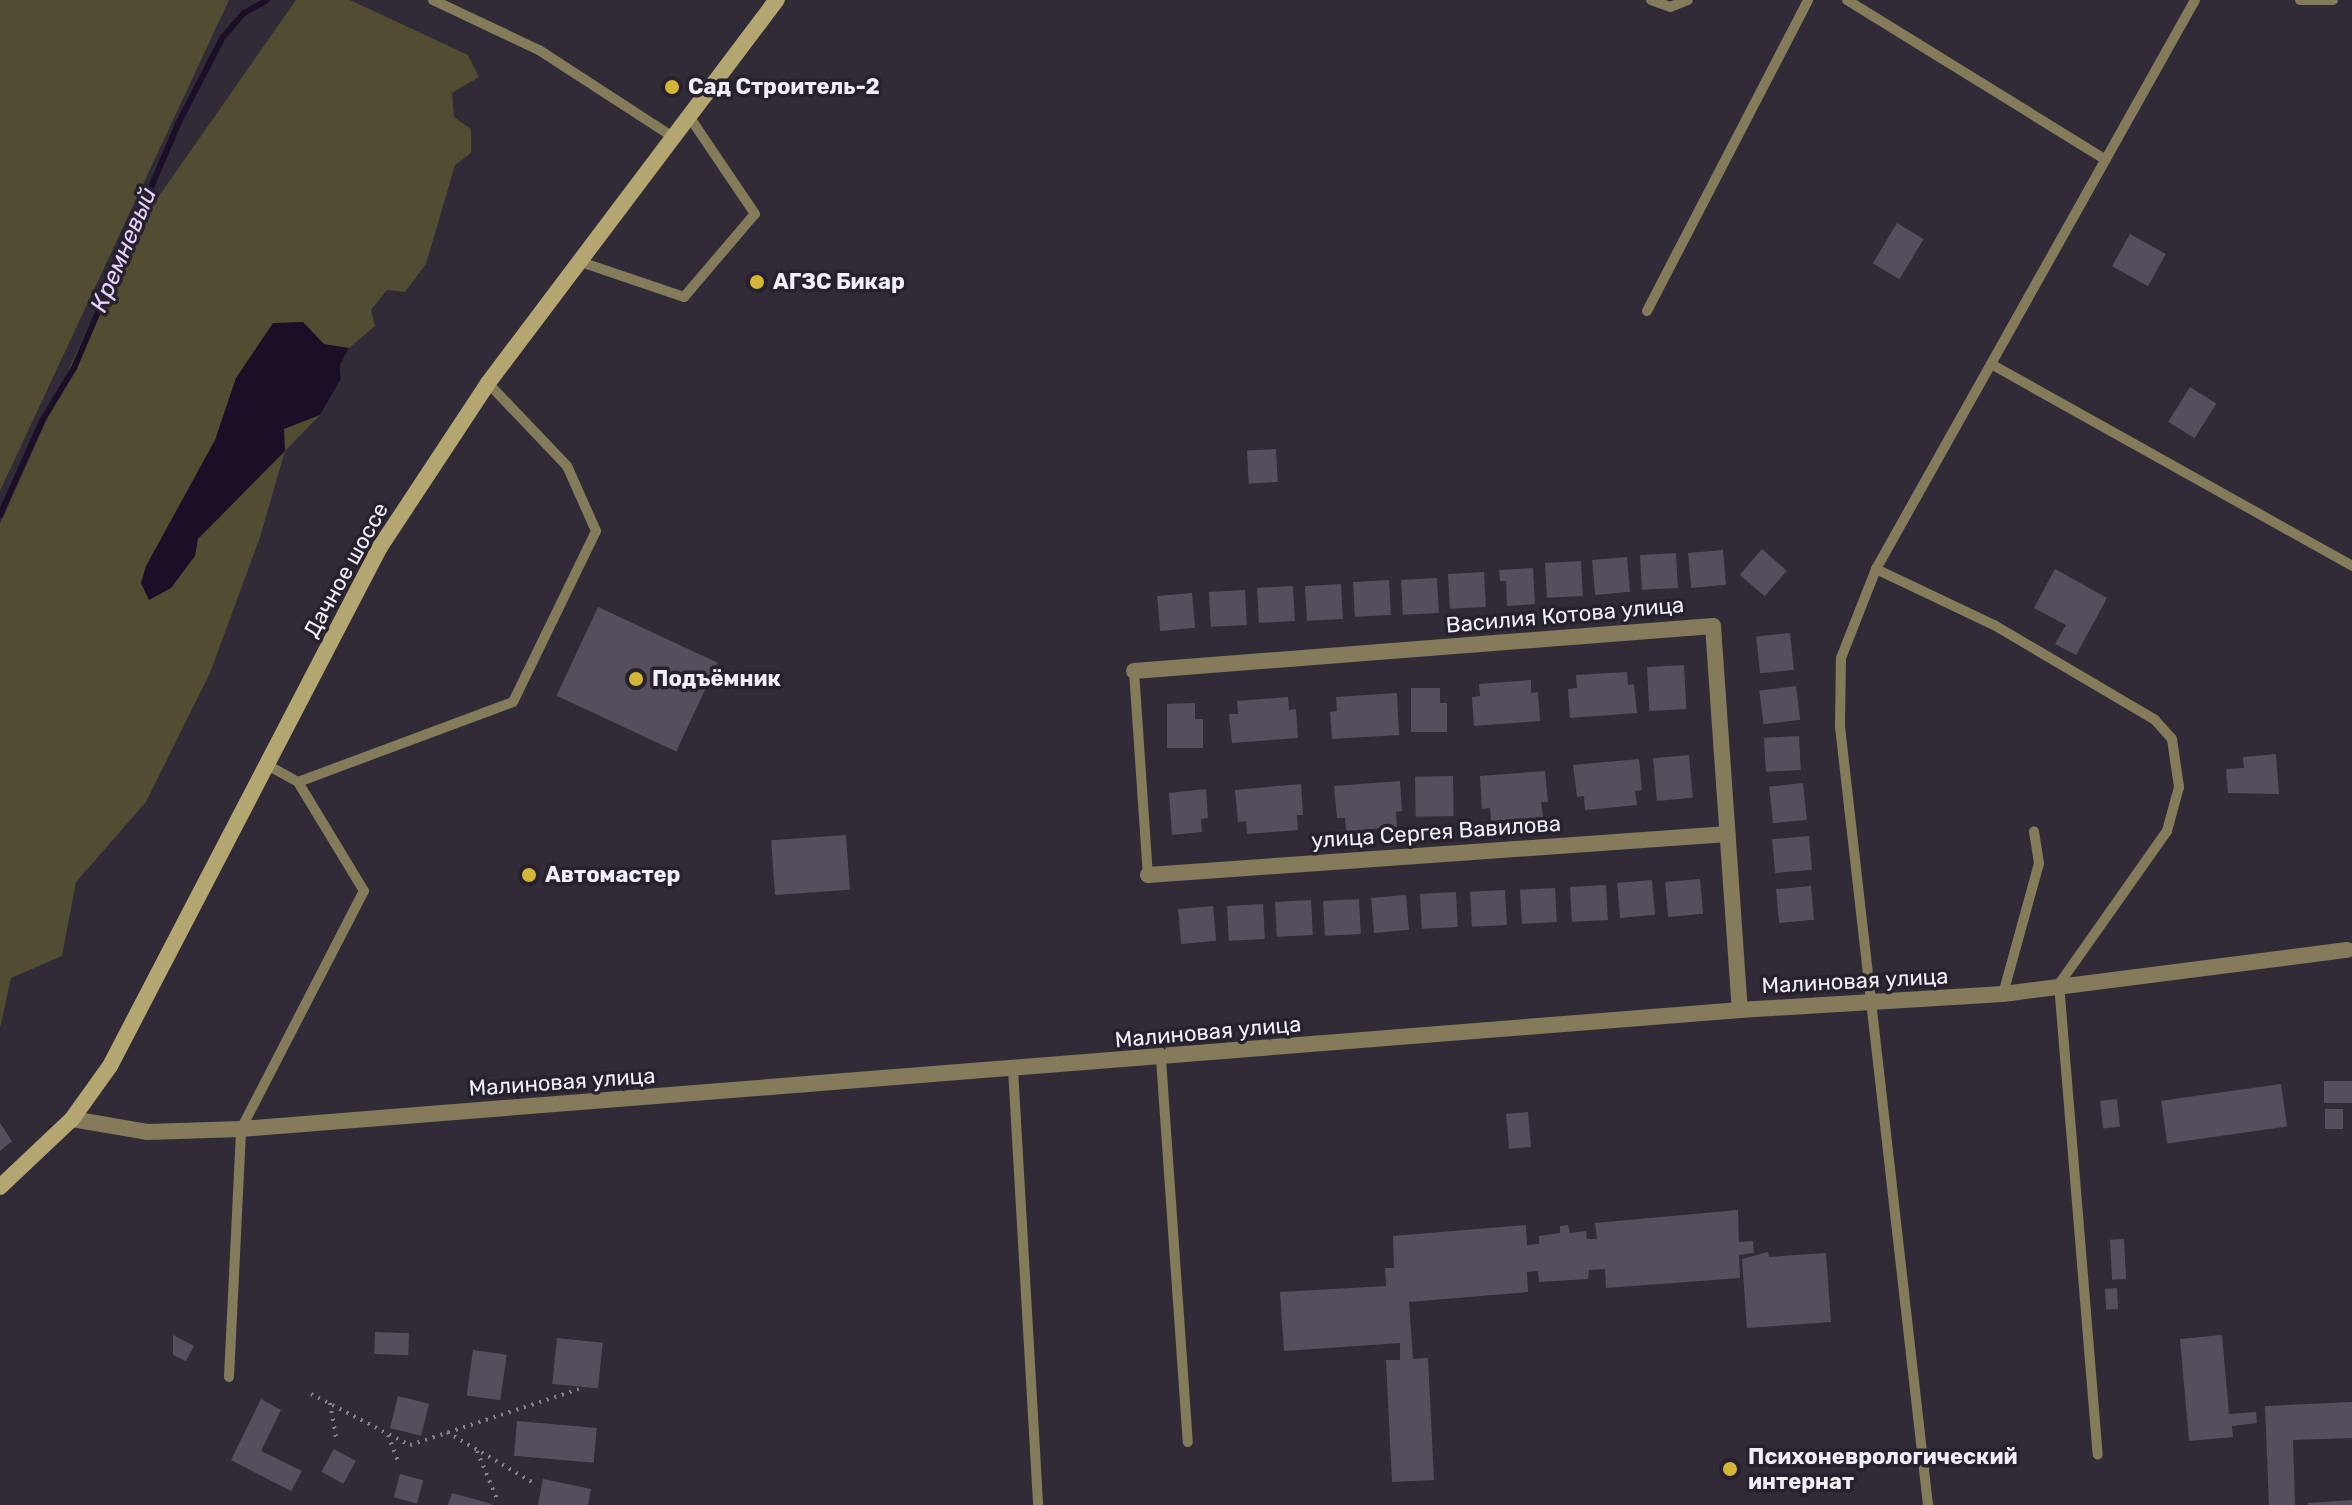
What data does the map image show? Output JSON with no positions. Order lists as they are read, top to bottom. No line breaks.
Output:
{"streets":{"main road":["Дачное шоссе"],"street":["Василия Котова улица","улица Сергея Вавилова","Малиновая улица"]},"crossings":[["Дачное шоссе","Малиновая улица"],["Василия Котова улица","улица Сергея Вавилова"],["Василия Котова улица","Малиновая улица"]],"water":["Кремневый"],"places":["Сад Строитель-2","АГЗС Бикар","Подъёмник","Автомастер","Психоневрологический интернат"]}
